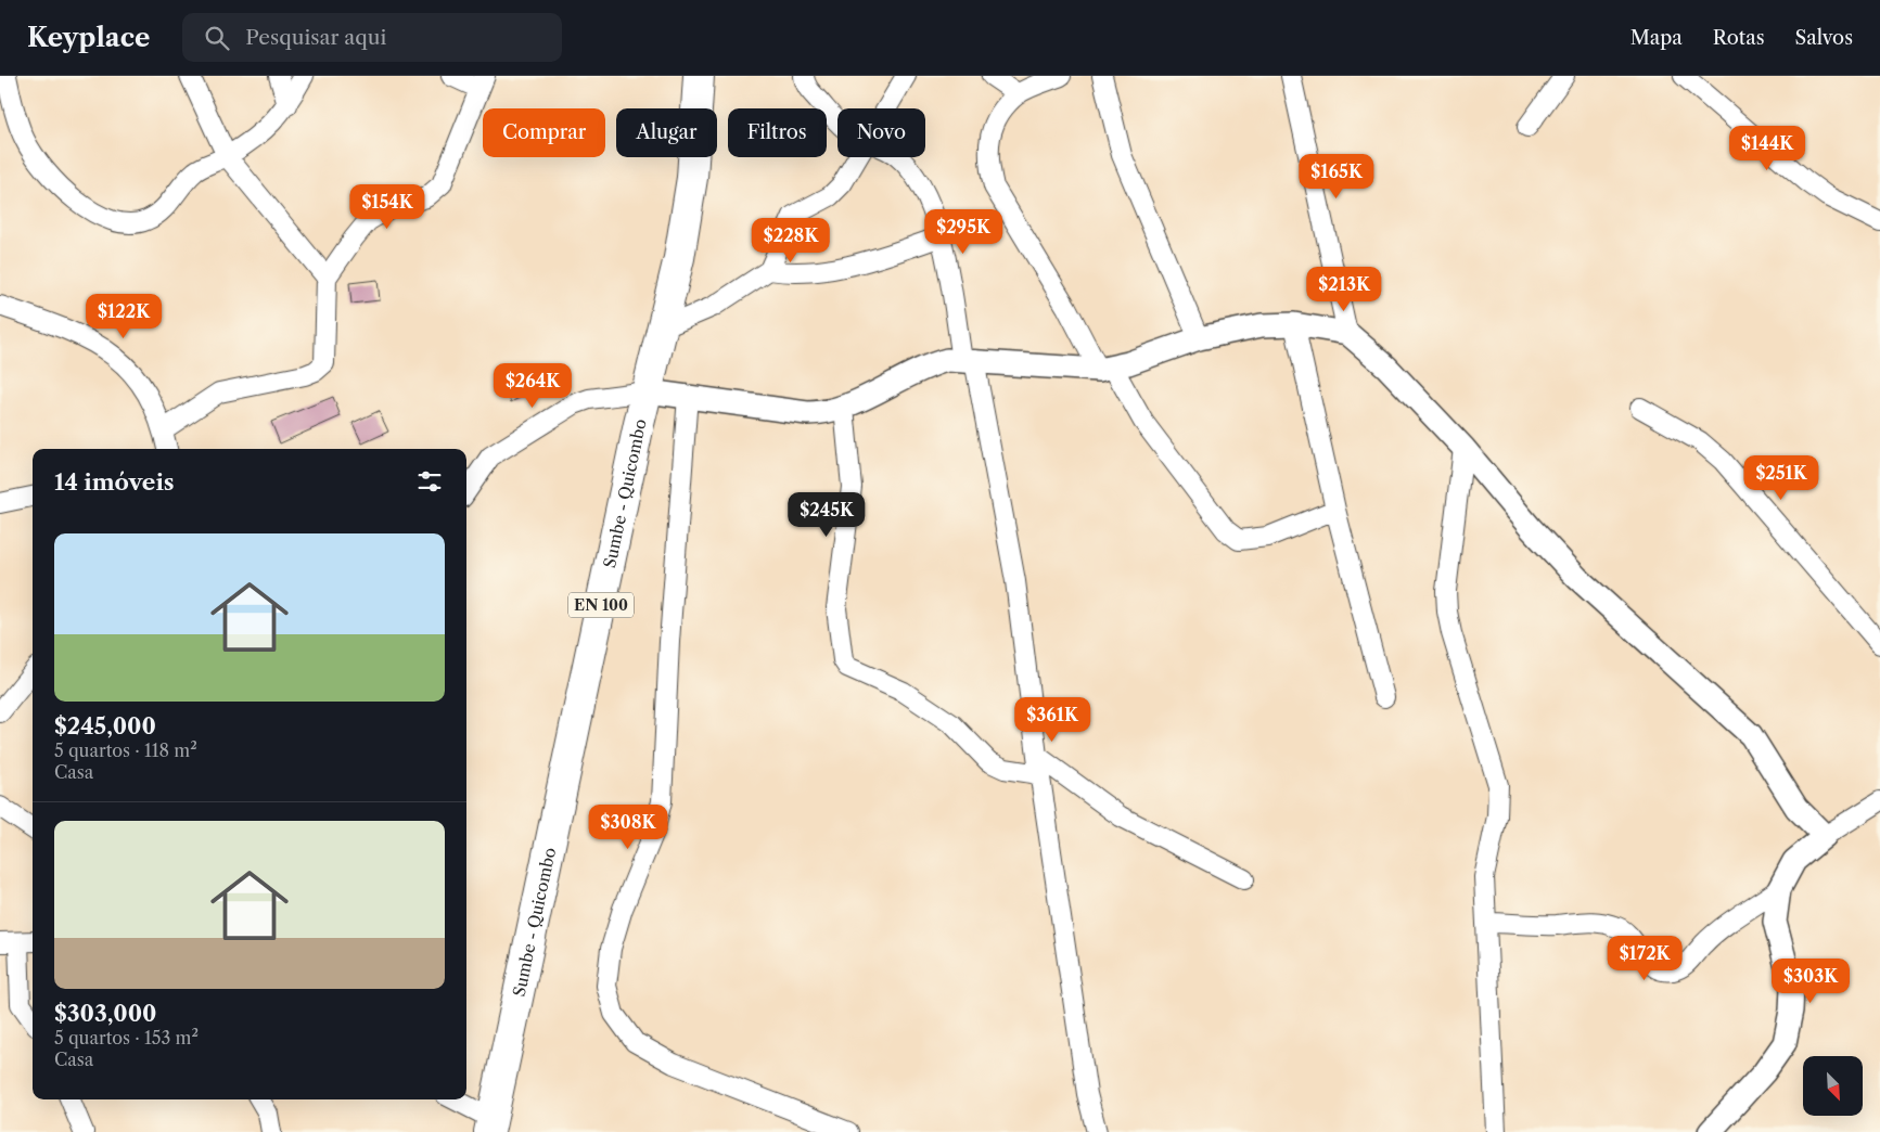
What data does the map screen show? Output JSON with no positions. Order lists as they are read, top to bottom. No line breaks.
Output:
{"streets":{"main road":["Sumbe - Quicombo","EN 100"]},"north":"bottom right","page":{"header":"Keyplace","search":"Pesquisar aqui","nav":["Mapa","Rotas","Salvos"],"chip":["Comprar","Alugar","Filtros","Novo"],"price":["$144K","$165K","$154K","$295K","$228K","$213K","$122K","$264K","$251K","$245K","$361K","$308K","$172K","$303K"],"heading":"14 imóveis","list":[{"name":"$245,000","note":"5 quartos · 118 m² · Casa"},{"name":"$303,000","note":"5 quartos · 153 m² · Casa"}]}}
